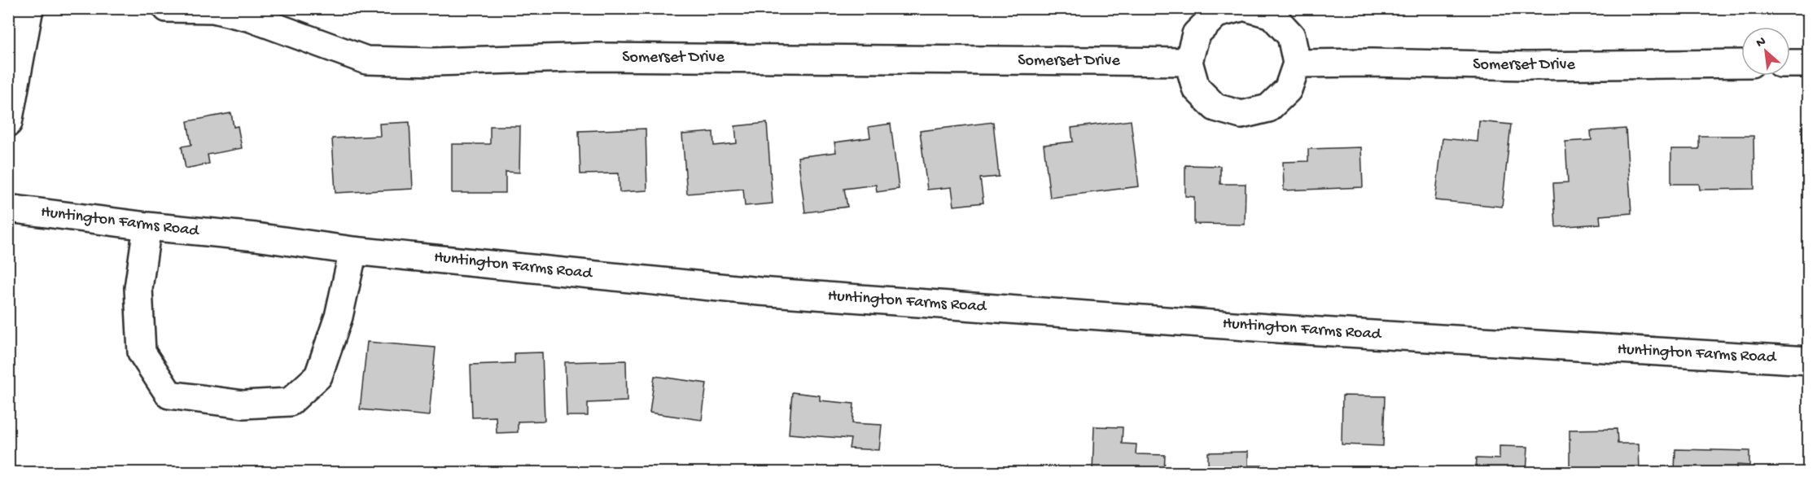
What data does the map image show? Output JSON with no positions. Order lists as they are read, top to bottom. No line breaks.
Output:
{"streets":{"street":["Somerset Drive","Huntington Farms Road"]},"north":"top left"}
